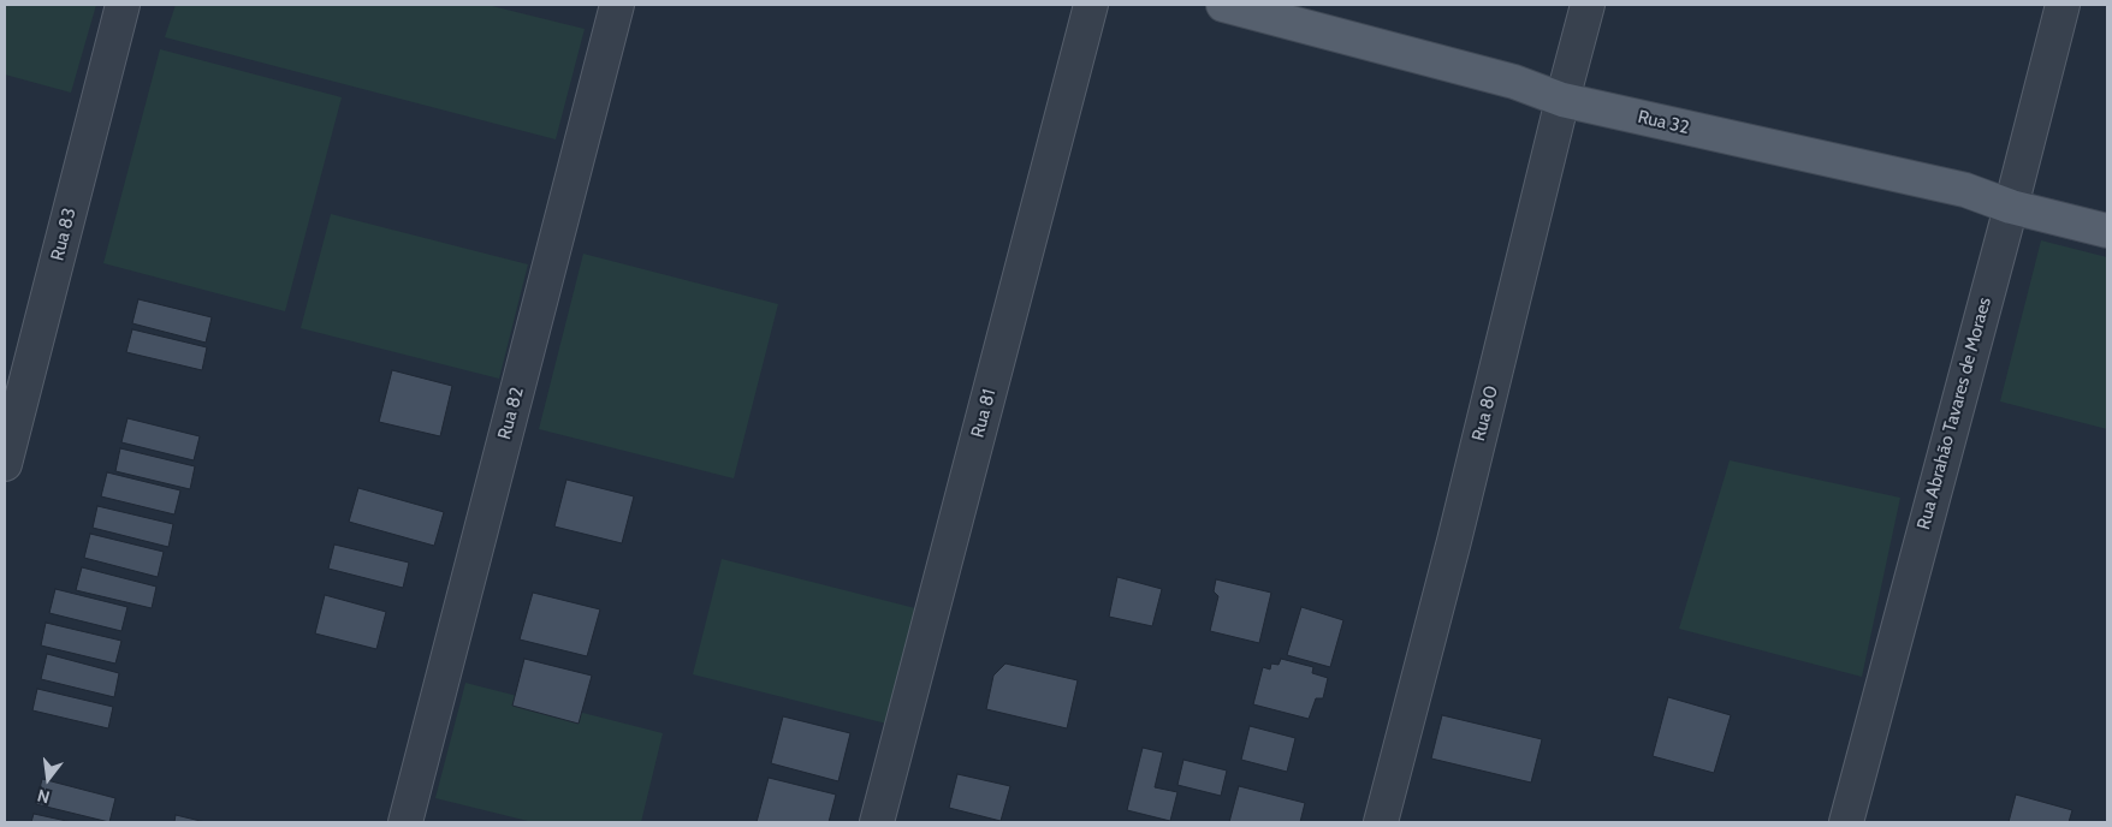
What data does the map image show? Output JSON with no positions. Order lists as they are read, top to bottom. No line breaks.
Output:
{"streets":{"main road":["Rua 32"],"street":["Rua 83","Rua 82","Rua 81","Rua 80","Rua Abrahão Tavares de Moraes"]},"crossings":[["Rua 32","Rua 80"],["Rua 32","Rua Abrahão Tavares de Moraes"]],"north":"bottom"}
